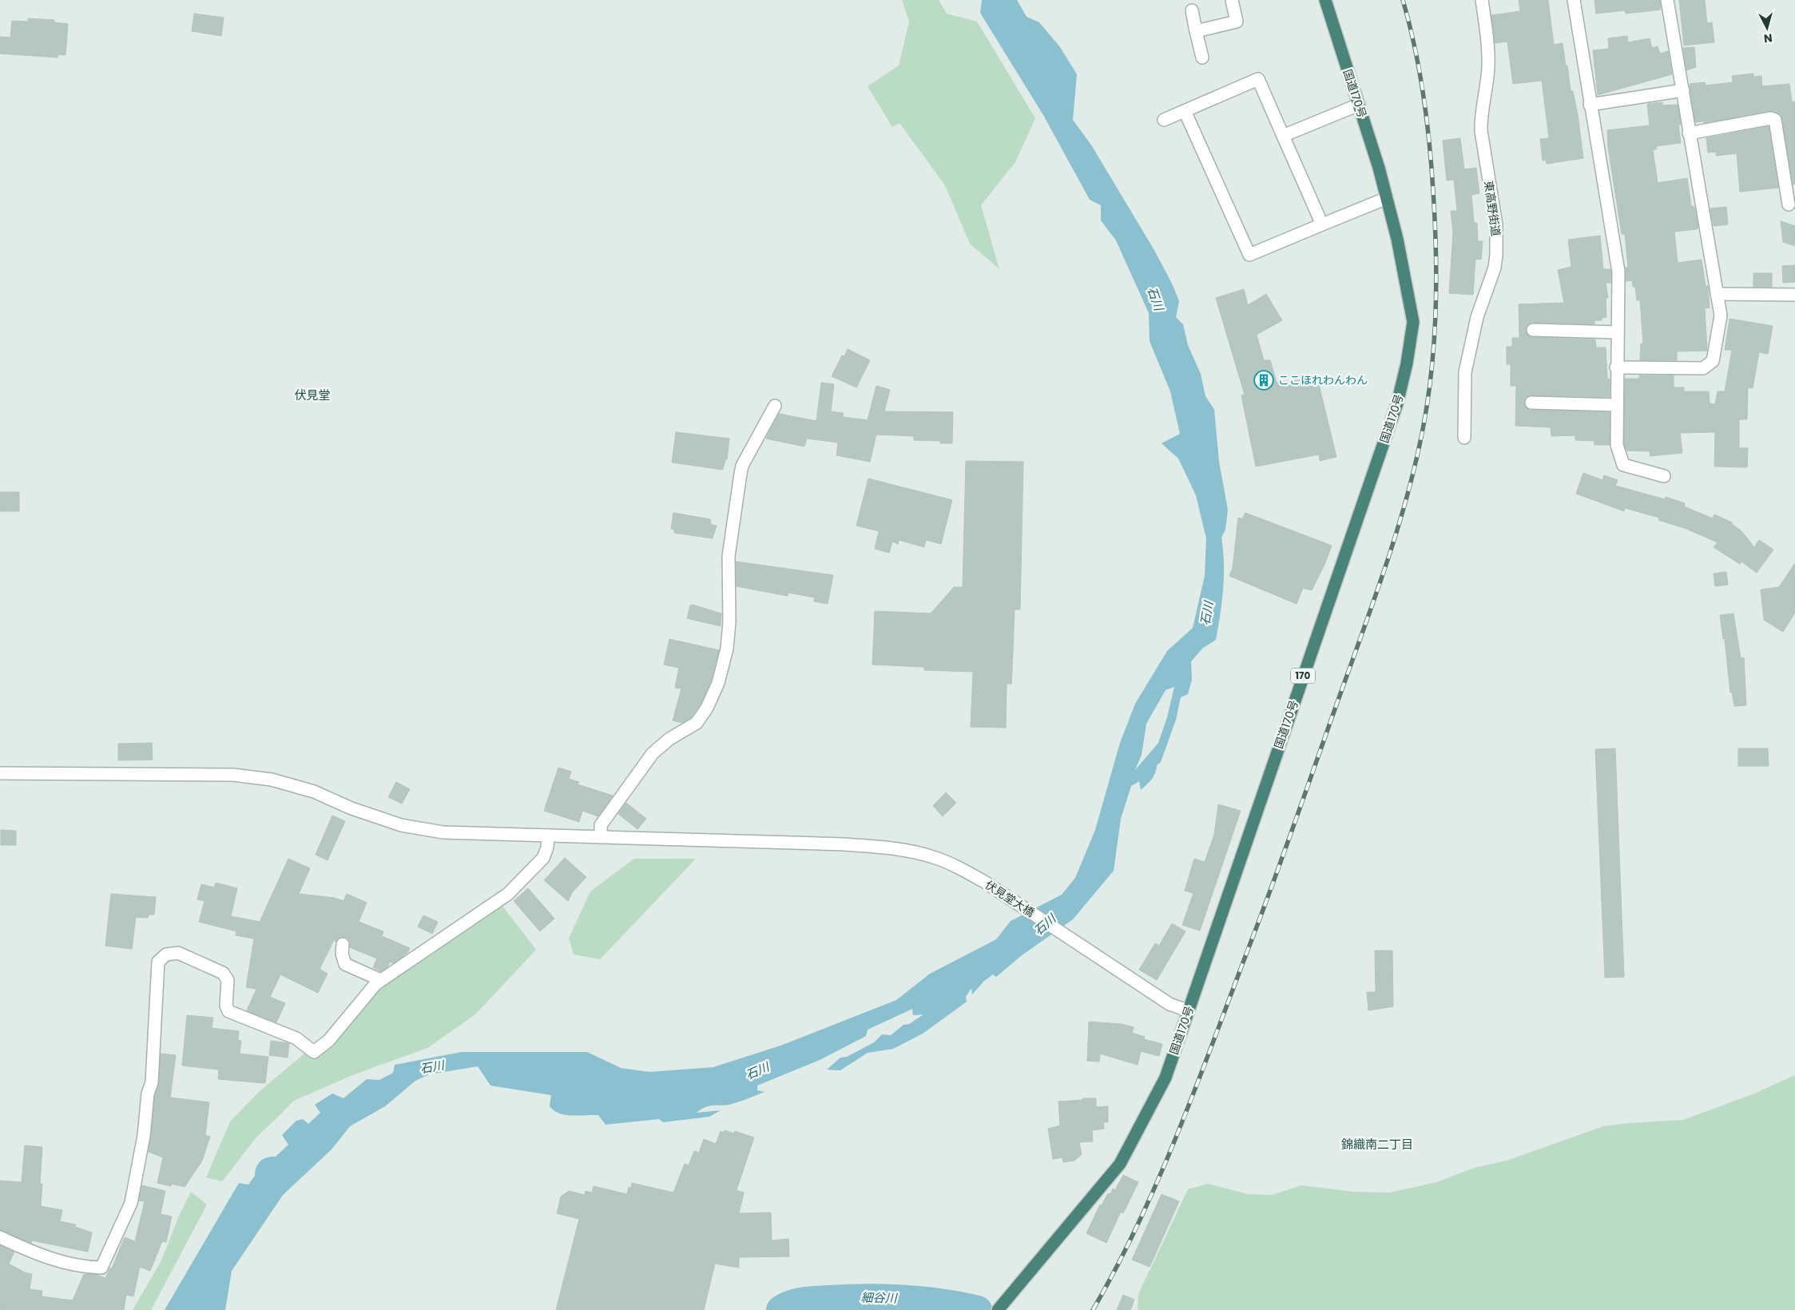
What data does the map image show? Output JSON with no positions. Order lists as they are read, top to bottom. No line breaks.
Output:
{"streets":{"highway":["国道170号","170"],"street":["東高野街道","伏見堂大橋"]},"crossings":[["国道170号","伏見堂大橋"]],"districts":["伏見堂","錦織南二丁目"],"water":["石川","細谷川"],"places":{"building":["ここほれわんわん"]},"north":"bottom"}
